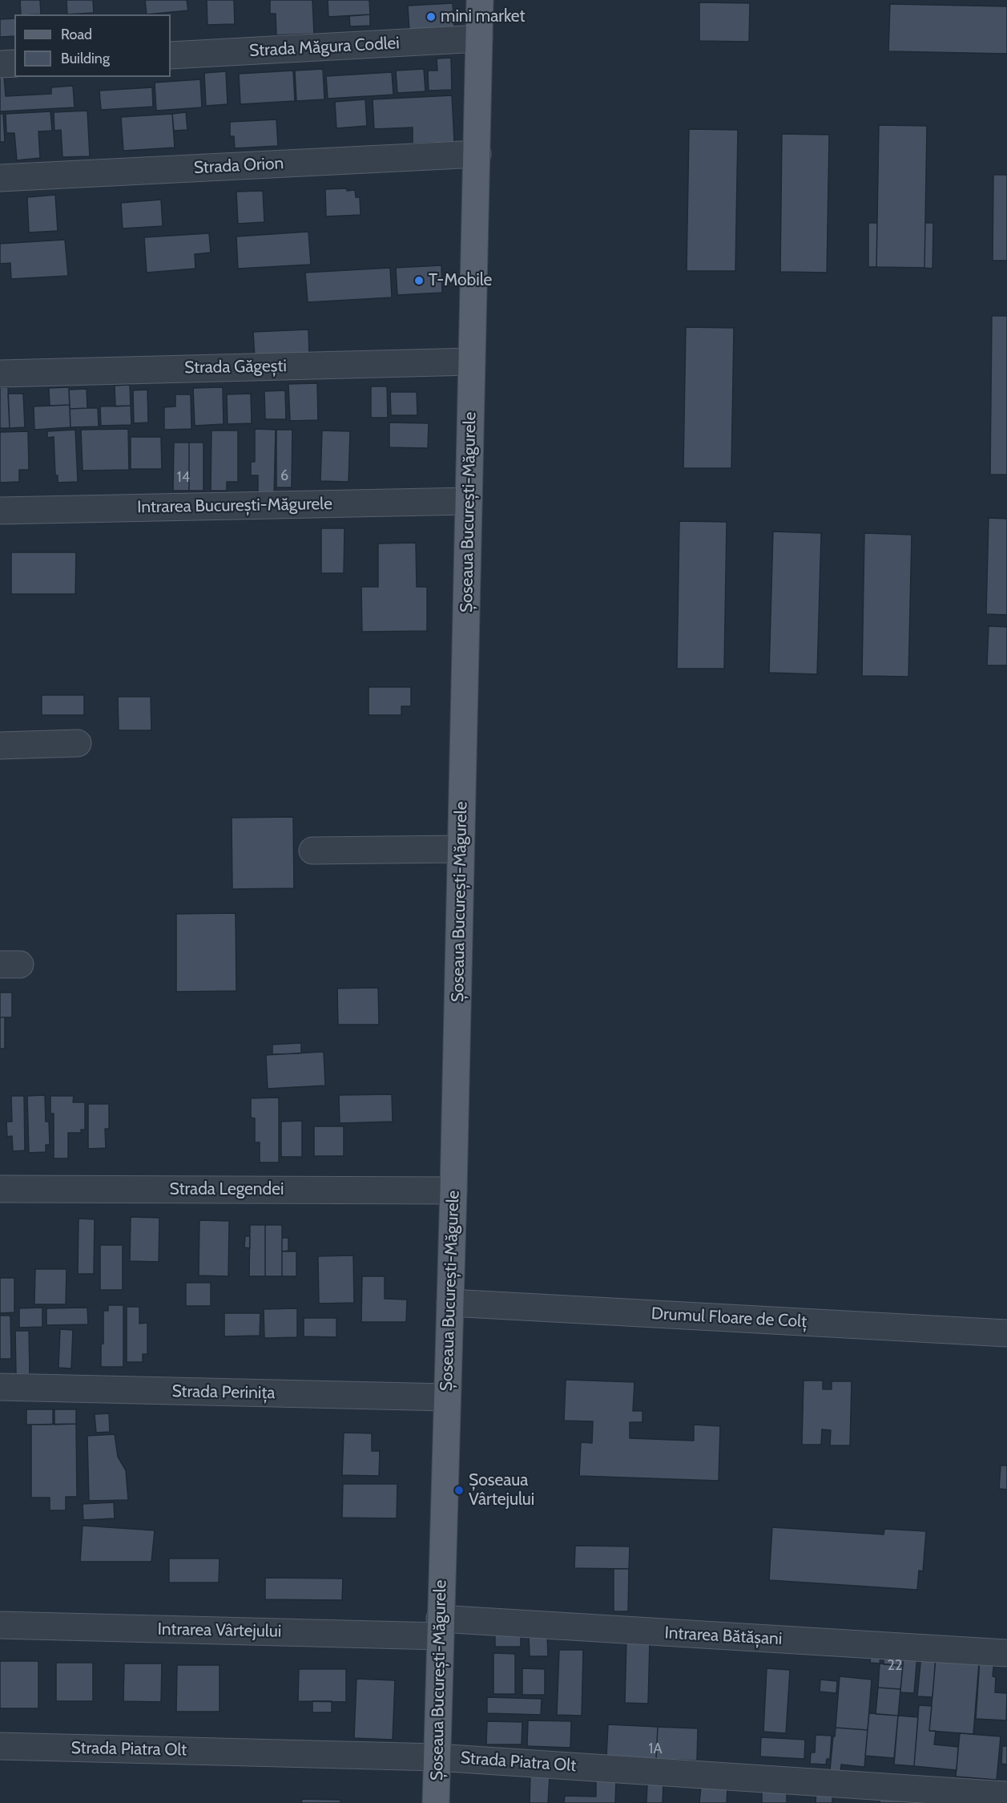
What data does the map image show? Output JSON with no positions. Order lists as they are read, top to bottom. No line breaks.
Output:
{"streets":{"main road":["Șoseaua București-Măgurele"],"street":["Strada Măgura Codlei","Strada Orion","Strada Găgești","Intrarea București-Măgurele","Strada Legendei","Drumul Floare de Colț","Strada Perinița","Intrarea Vârtejului","Intrarea Bătășani","Strada Piatra Olt"]},"crossings":[["Strada Măgura Codlei","Șoseaua București-Măgurele"],["Strada Orion","Șoseaua București-Măgurele"],["Strada Găgești","Șoseaua București-Măgurele"],["Intrarea București-Măgurele","Șoseaua București-Măgurele"],["Șoseaua București-Măgurele","Strada Legendei"],["Șoseaua București-Măgurele","Drumul Floare de Colț"],["Șoseaua București-Măgurele","Strada Perinița"],["Șoseaua București-Măgurele","Intrarea Vârtejului"],["Șoseaua București-Măgurele","Intrarea Bătășani"],["Șoseaua București-Măgurele","Strada Piatra Olt"],["Intrarea Vârtejului","Intrarea Bătășani"]],"places":["mini market","T-Mobile","Șoseaua Vârtejului"],"house_numbers":["6","14","22","1A"],"legend":["Road","Building"]}
